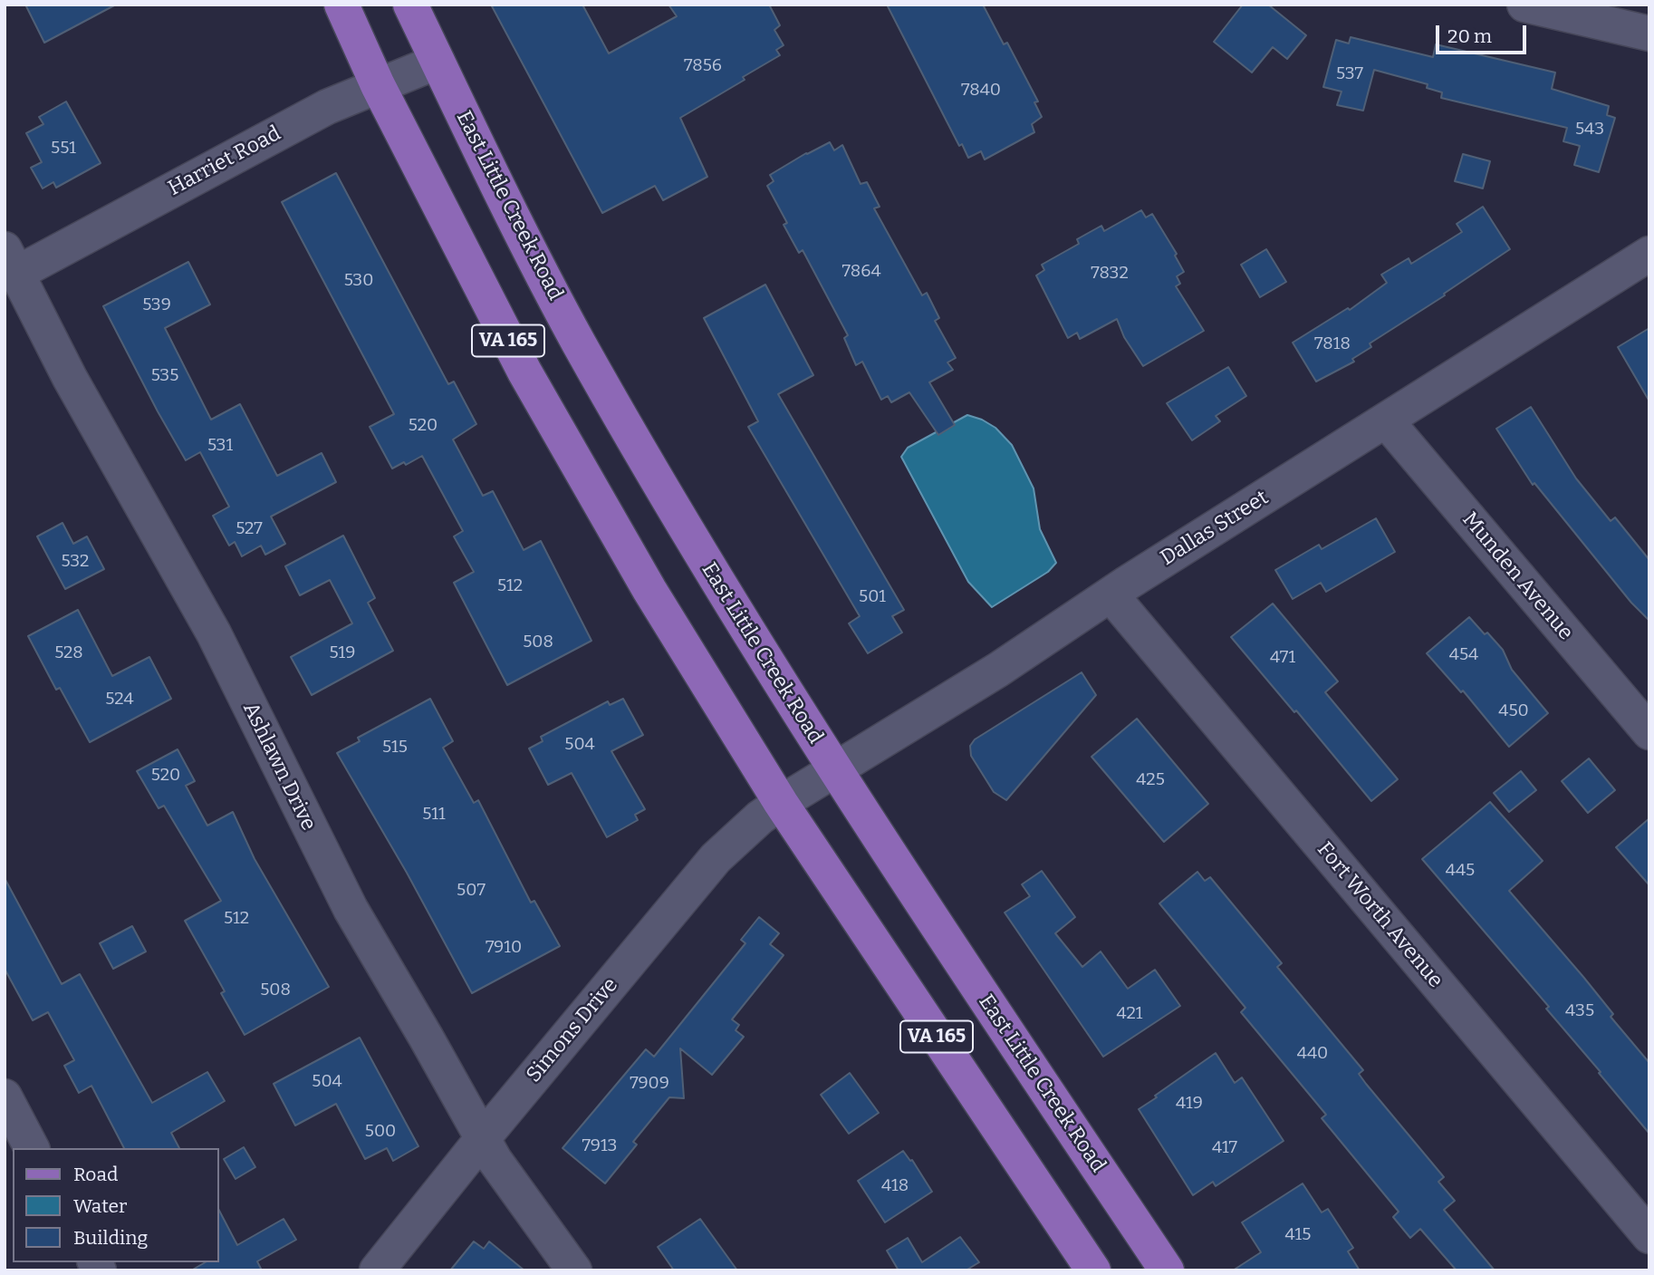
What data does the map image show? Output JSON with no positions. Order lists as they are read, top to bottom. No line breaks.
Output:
{"streets":{"main road":["East Little Creek Road","VA 165"],"street":["Harriet Road","Dallas Street","Munden Avenue","Ashlawn Drive","Fort Worth Avenue","Simons Drive"]},"crossings":[["Harriet Road","East Little Creek Road"],["Harriet Road","VA 165"],["Harriet Road","Ashlawn Drive"],["East Little Creek Road","Dallas Street"],["VA 165","Dallas Street"],["VA 165","Simons Drive"],["Dallas Street","Munden Avenue"],["Dallas Street","Fort Worth Avenue"],["Dallas Street","Simons Drive"],["Ashlawn Drive","Simons Drive"]],"house_numbers":["7856","537","7840","543","551","7864","7832","530","539","7818","535","520","531","527","532","512","501","508","528","519","454","471","524","450","504","515","520","425","511","445","507","512","7910","508","435","421","440","504","7909","419","500","7913","417","418","415"],"legend":["Road","Water","Building"],"scale_bar":"20 m"}
